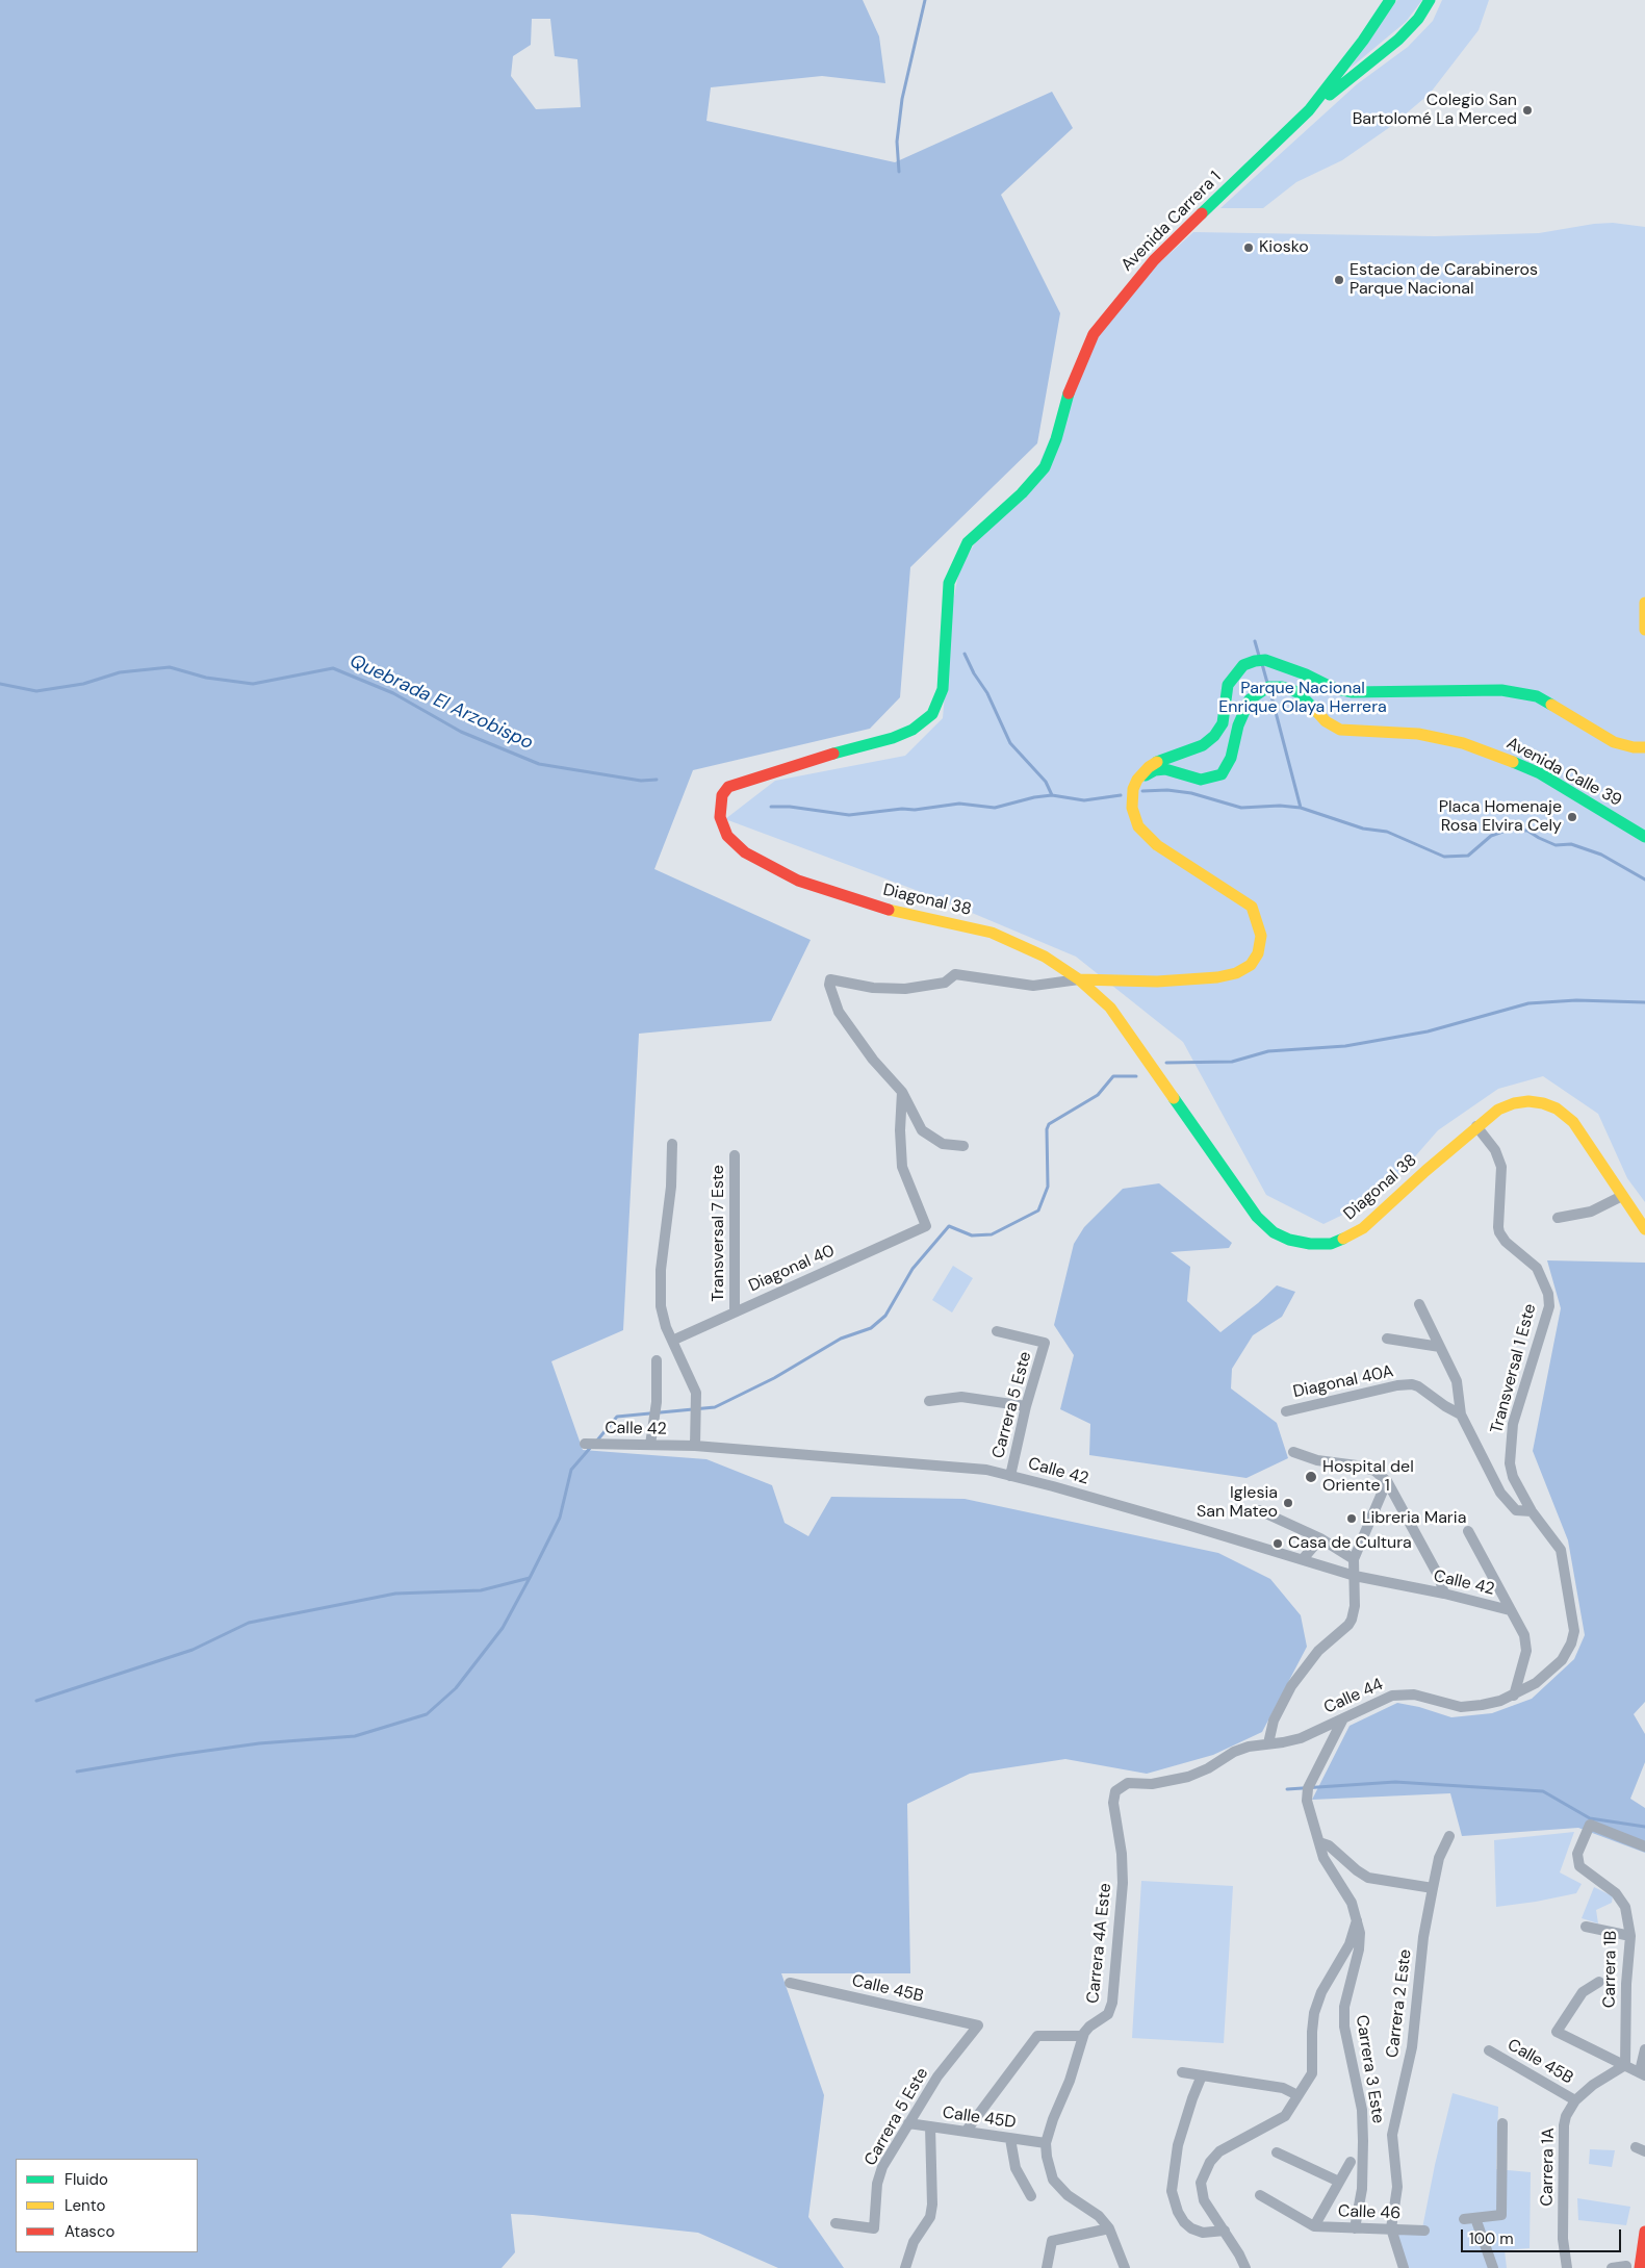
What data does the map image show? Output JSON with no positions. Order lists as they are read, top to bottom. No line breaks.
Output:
{"streets":{"main road":["Avenida Carrera 1","Avenida Calle 39","Diagonal 38"],"street":["Transversal 7 Este","Diagonal 40","Transversal 1 Este","Diagonal 40A","Carrera 5 Este","Calle 42","Calle 44","Carrera 4A Este","Carrera 1B","Calle 45B","Carrera 2 Este","Carrera 3 Este","Calle 45D","Carrera 1A","Calle 46"]},"crossings":[["Avenida Carrera 1","Diagonal 38"],["Diagonal 38","Transversal 1 Este"],["Transversal 7 Este","Diagonal 40"],["Transversal 1 Este","Calle 44"],["Carrera 5 Este","Calle 42"],["Carrera 5 Este","Calle 45B"],["Carrera 5 Este","Calle 45D"],["Calle 44","Carrera 4A Este"],["Calle 44","Carrera 3 Este"],["Carrera 4A Este","Calle 45D"],["Calle 45B","Carrera 1A"],["Carrera 2 Este","Calle 46"],["Carrera 3 Este","Calle 46"]],"water":["Quebrada El Arzobispo"],"parks":["Parque Nacional Enrique Olaya Herrera"],"places":["Colegio San Bartolomé La Merced","Kiosko","Estacion de Carabineros Parque Nacional","Placa Homenaje Rosa Elvira Cely","Hospital del Oriente 1","Iglesia San Mateo","Libreria Maria","Casa de Cultura"],"legend":["Fluido","Lento","Atasco"],"scale_bar":"100 m"}
